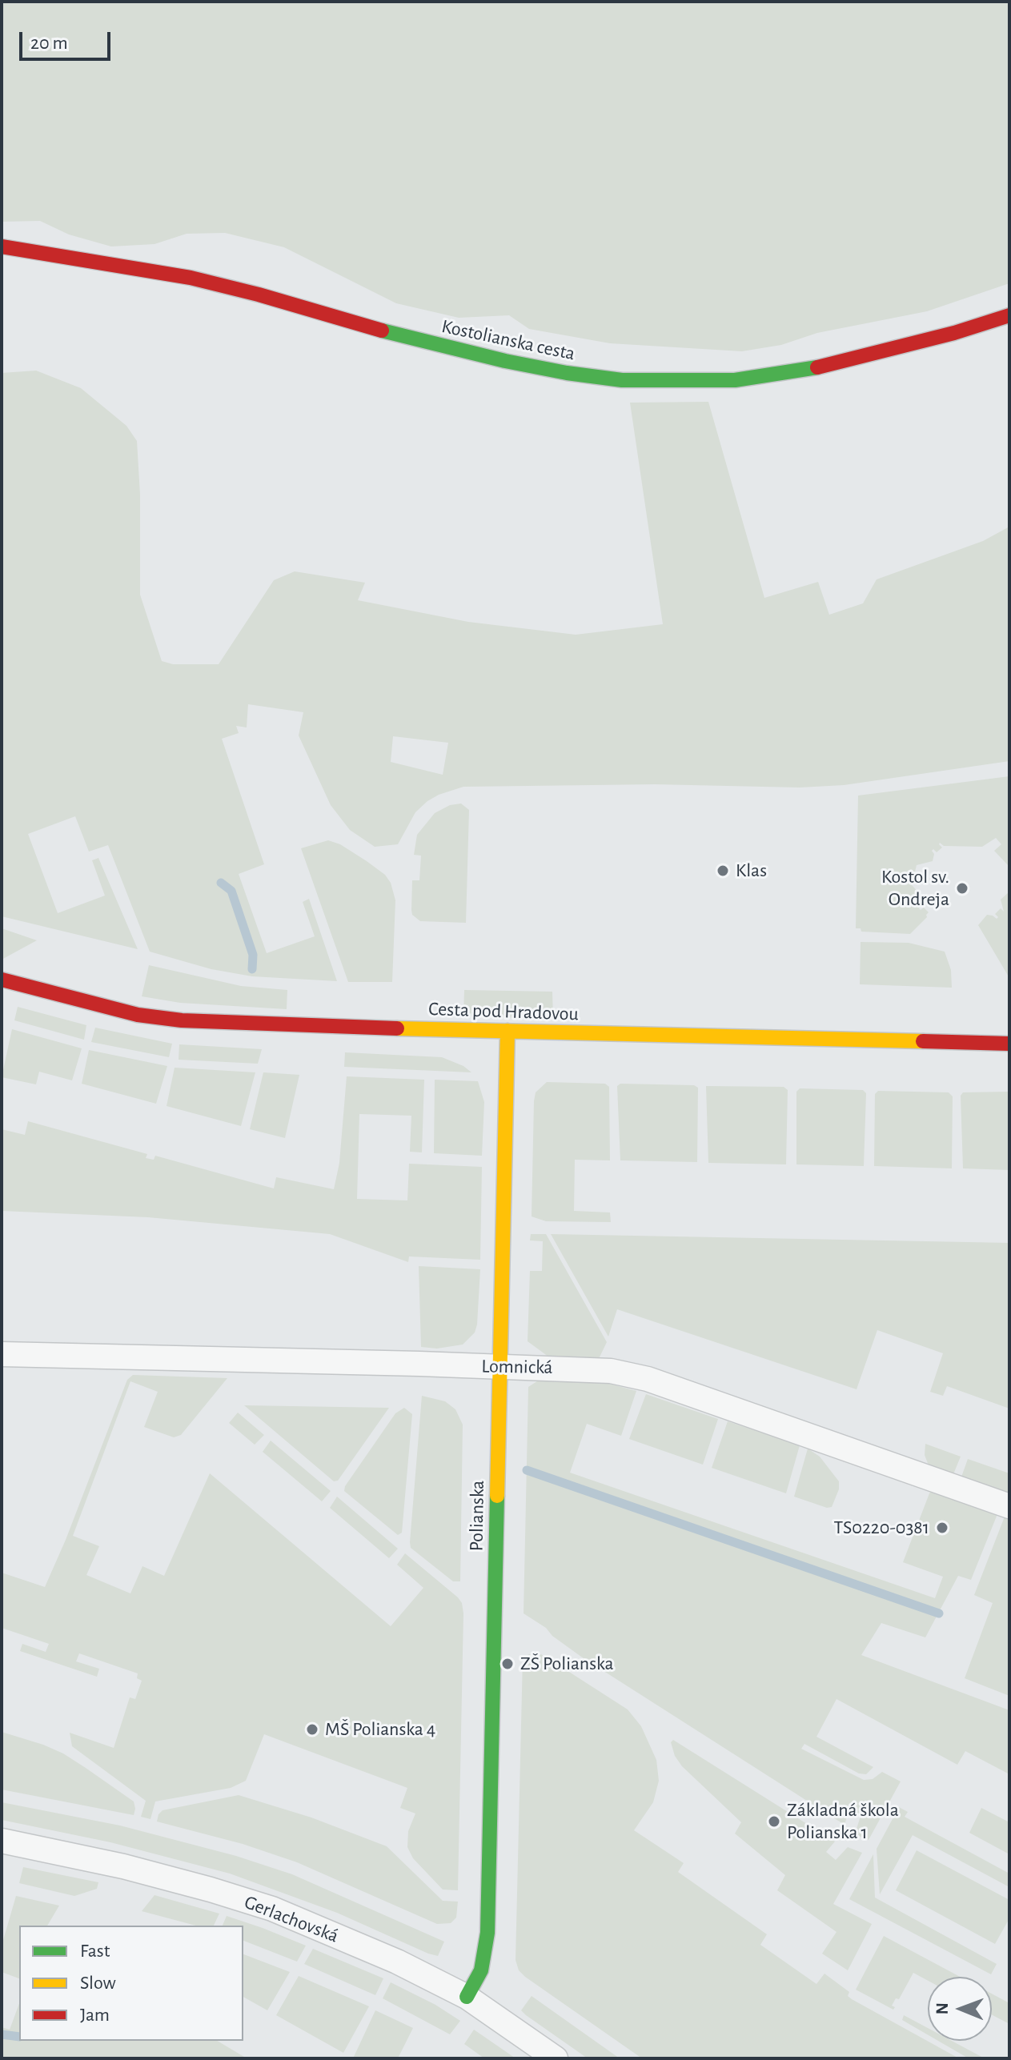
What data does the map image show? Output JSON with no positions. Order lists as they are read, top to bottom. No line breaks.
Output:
{"streets":{"street":["Kostolianska cesta","Cesta pod Hradovou","Lomnická","Polianska","Gerlachovská"]},"crossings":[["Cesta pod Hradovou","Polianska"],["Lomnická","Polianska"],["Polianska","Gerlachovská"]],"places":["Klas","Kostol sv. Ondreja","TS0220-0381","ZŠ Polianska","MŠ Polianska 4","Základná škola Polianska 1"],"legend":["Fast","Slow","Jam"],"scale_bar":"20 m","north":"left"}
